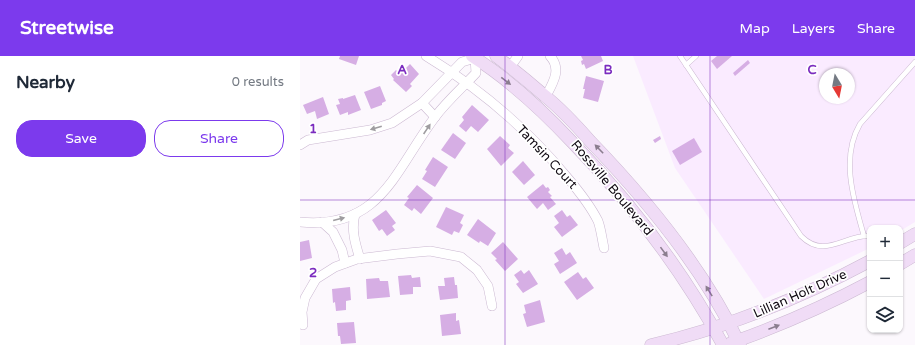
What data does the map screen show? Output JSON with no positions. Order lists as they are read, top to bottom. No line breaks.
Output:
{"streets":{"main road":["Rossville Boulevard","Lillian Holt Drive"],"street":["Tamsin Court"]},"crossings":[["Rossville Boulevard","Lillian Holt Drive"]],"north":"bottom","page":{"header":"Streetwise","nav":["Map","Layers","Share"],"heading":["Nearby","0 results"],"buttons":["Save","Share"],"map_buttons":["+","−"]},"grid":{"columns":["A","B","C"],"rows":["1","2"]}}
